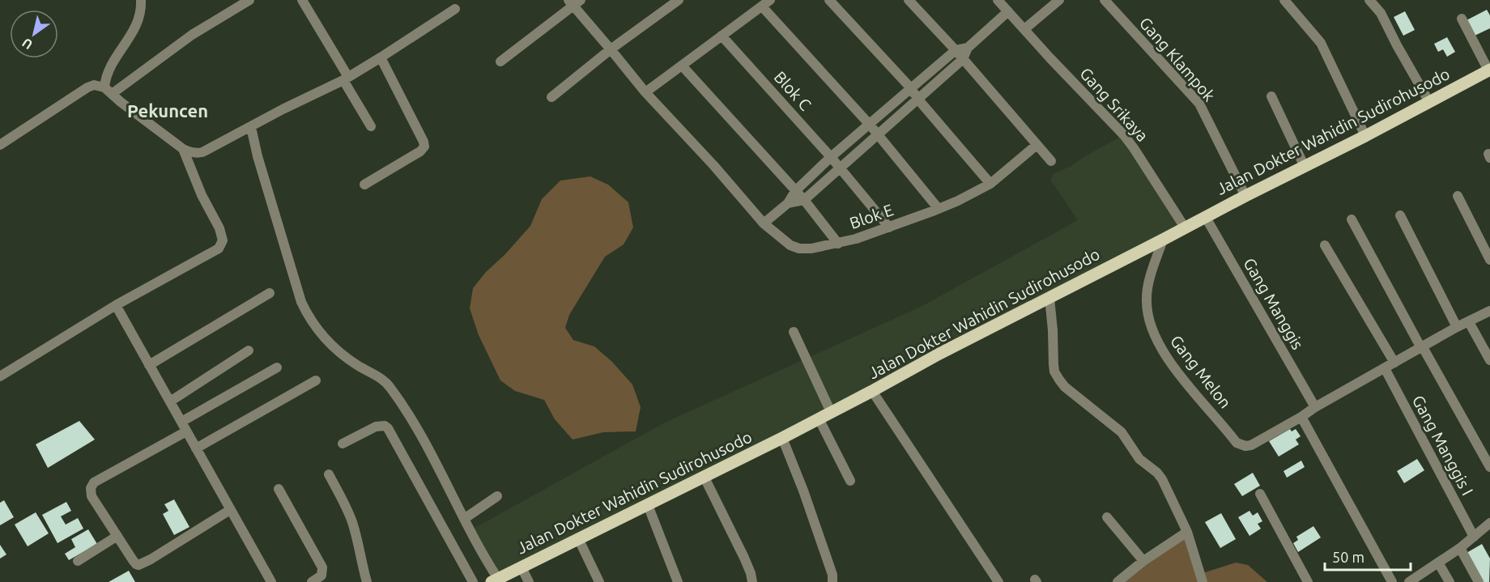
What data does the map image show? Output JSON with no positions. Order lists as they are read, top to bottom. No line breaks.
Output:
{"streets":{"main road":["Jalan Dokter Wahidin Sudirohusodo"],"street":["Gang Klampok","Blok C","Gang Srikaya","Blok E","Gang Manggis","Gang Melon","Gang Manggis I"]},"crossings":[["Gang Klampok","Jalan Dokter Wahidin Sudirohusodo"],["Blok C","Blok E"],["Gang Srikaya","Jalan Dokter Wahidin Sudirohusodo"],["Jalan Dokter Wahidin Sudirohusodo","Gang Manggis"],["Jalan Dokter Wahidin Sudirohusodo","Gang Melon"]],"districts":["Pekuncen"],"scale_bar":"50 m","north":"bottom left"}
